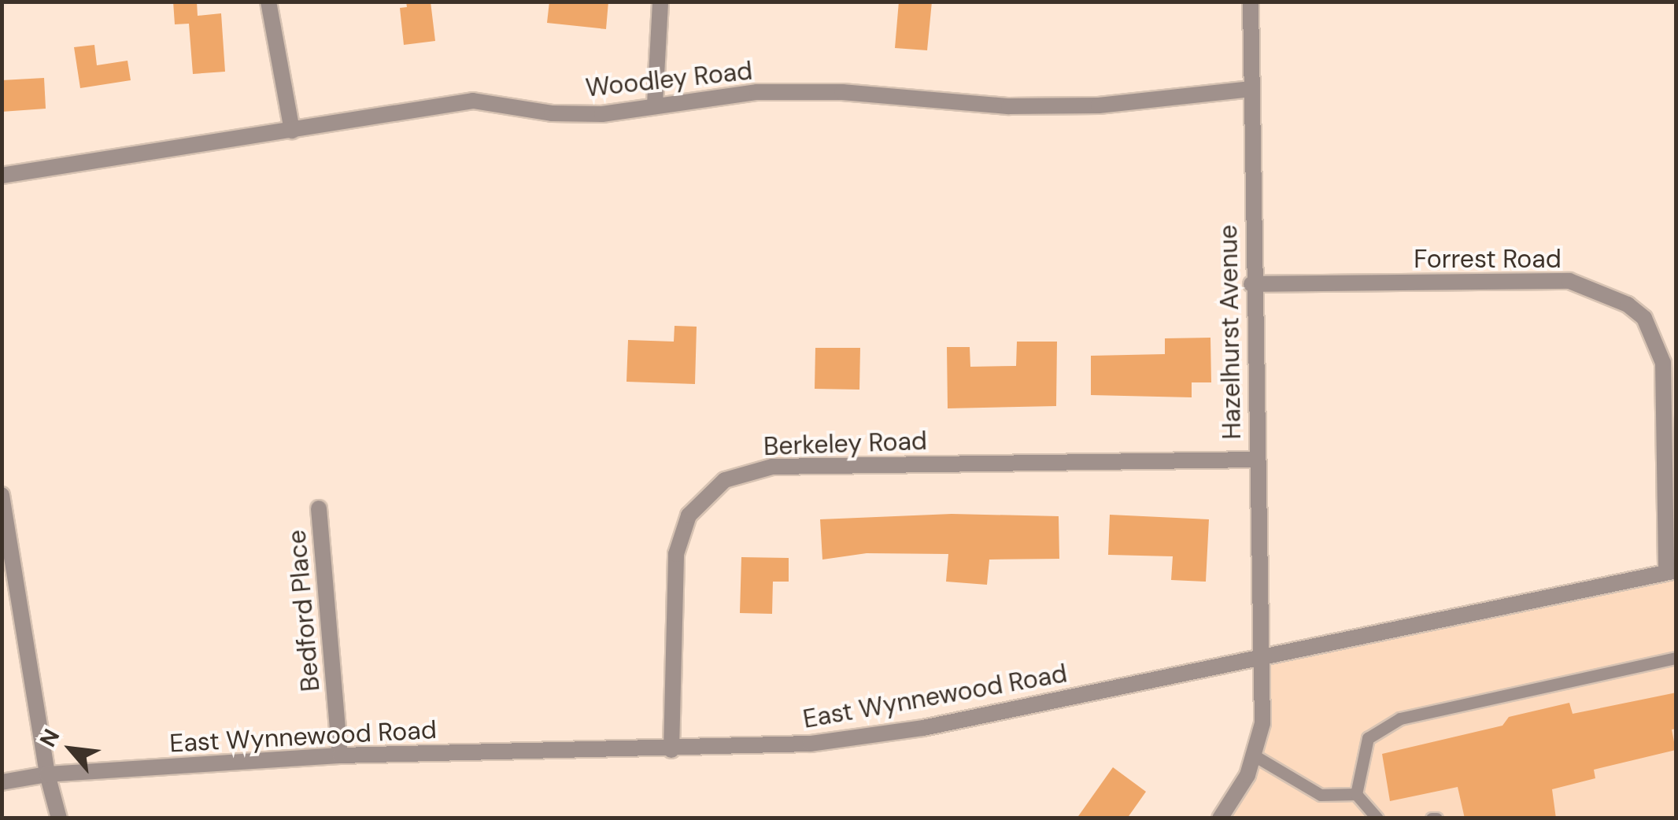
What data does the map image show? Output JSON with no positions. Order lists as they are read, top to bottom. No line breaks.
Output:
{"streets":{"street":["Woodley Road","Forrest Road","Hazelhurst Avenue","Berkeley Road","Bedford Place","East Wynnewood Road"]},"crossings":[["Woodley Road","Hazelhurst Avenue"],["Forrest Road","Hazelhurst Avenue"],["Forrest Road","East Wynnewood Road"],["Hazelhurst Avenue","Berkeley Road"],["Hazelhurst Avenue","East Wynnewood Road"],["Berkeley Road","East Wynnewood Road"],["Bedford Place","East Wynnewood Road"]],"north":"top left"}
